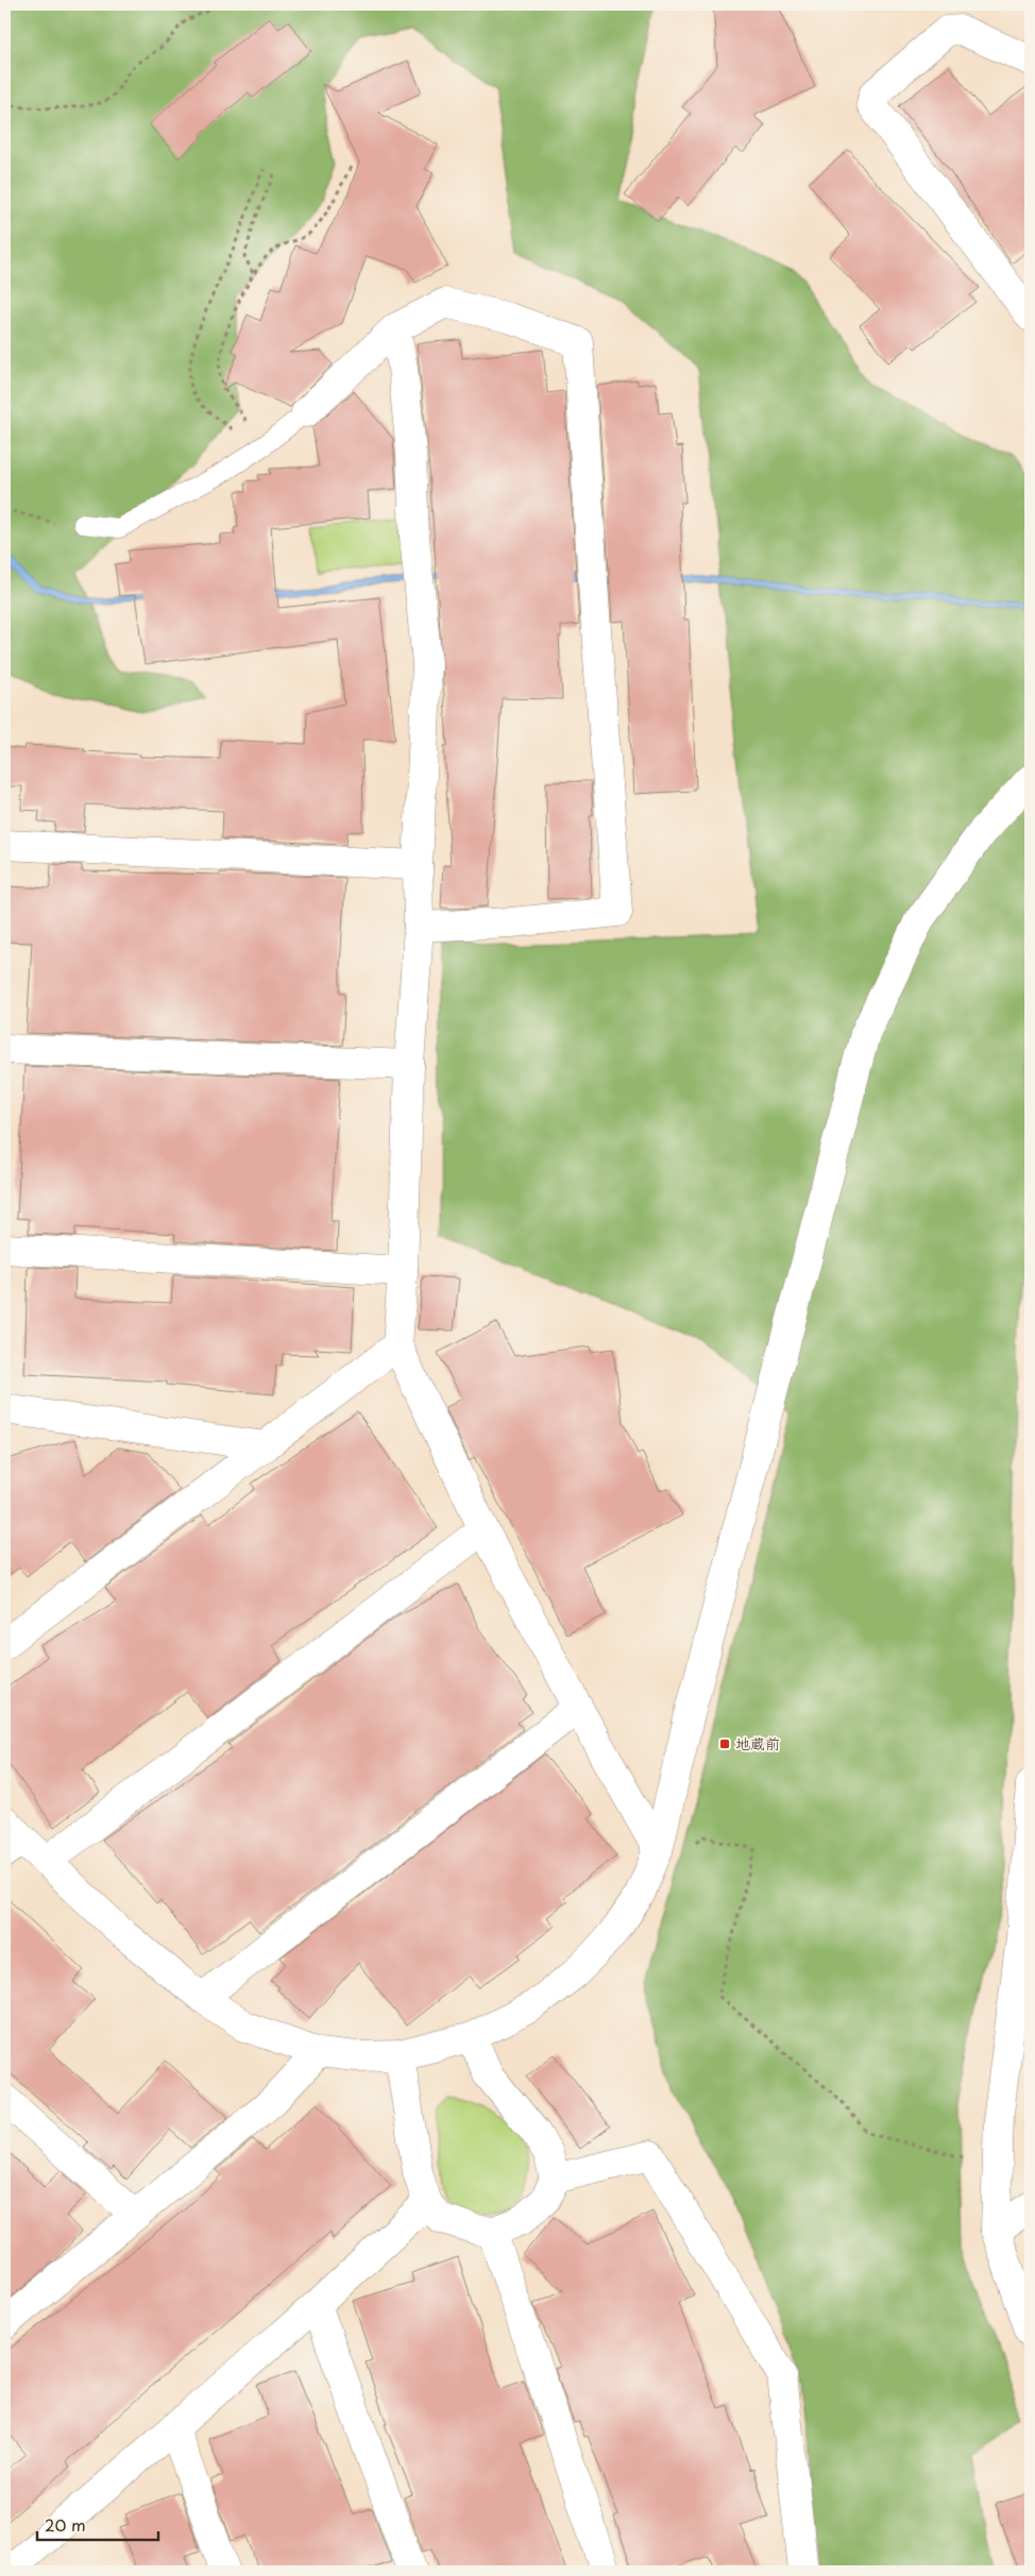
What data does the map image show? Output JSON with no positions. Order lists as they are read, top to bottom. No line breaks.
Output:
{"places":{"transit":["地蔵前"]},"scale_bar":"20 m"}
